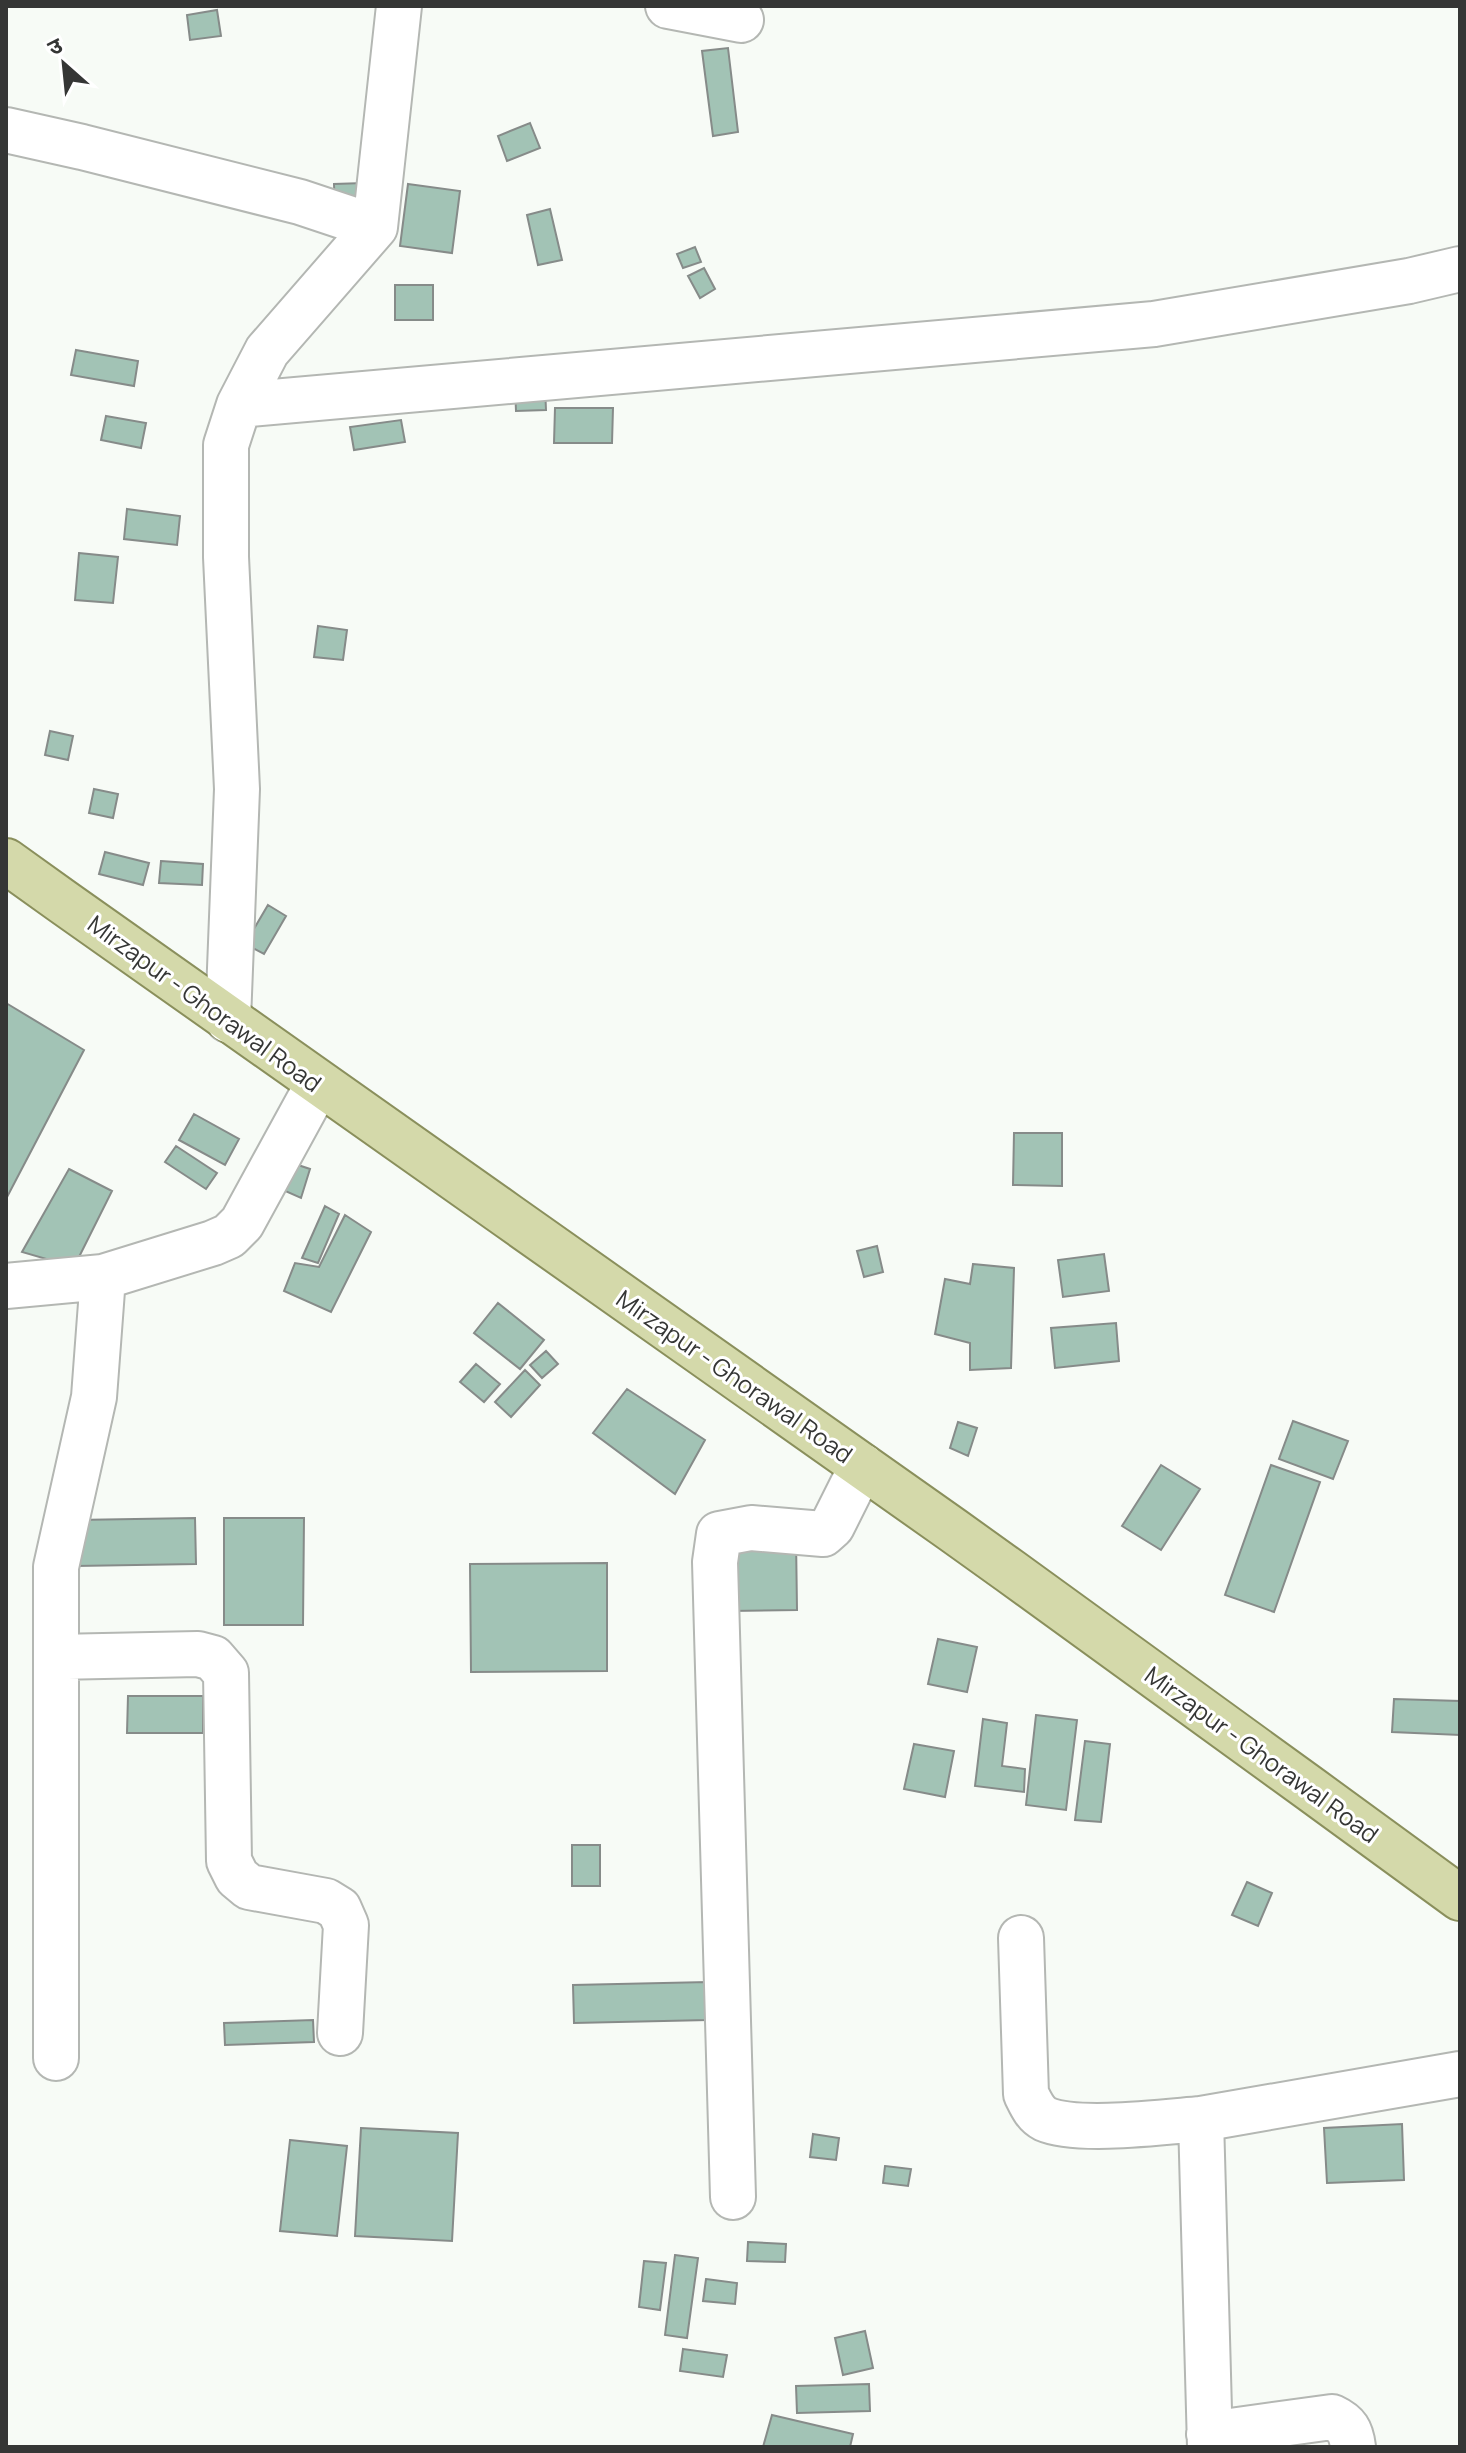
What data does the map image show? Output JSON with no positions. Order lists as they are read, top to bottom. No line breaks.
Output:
{"streets":{"main road":["Mirzapur - Ghorawal Road"]},"north":"top left"}
